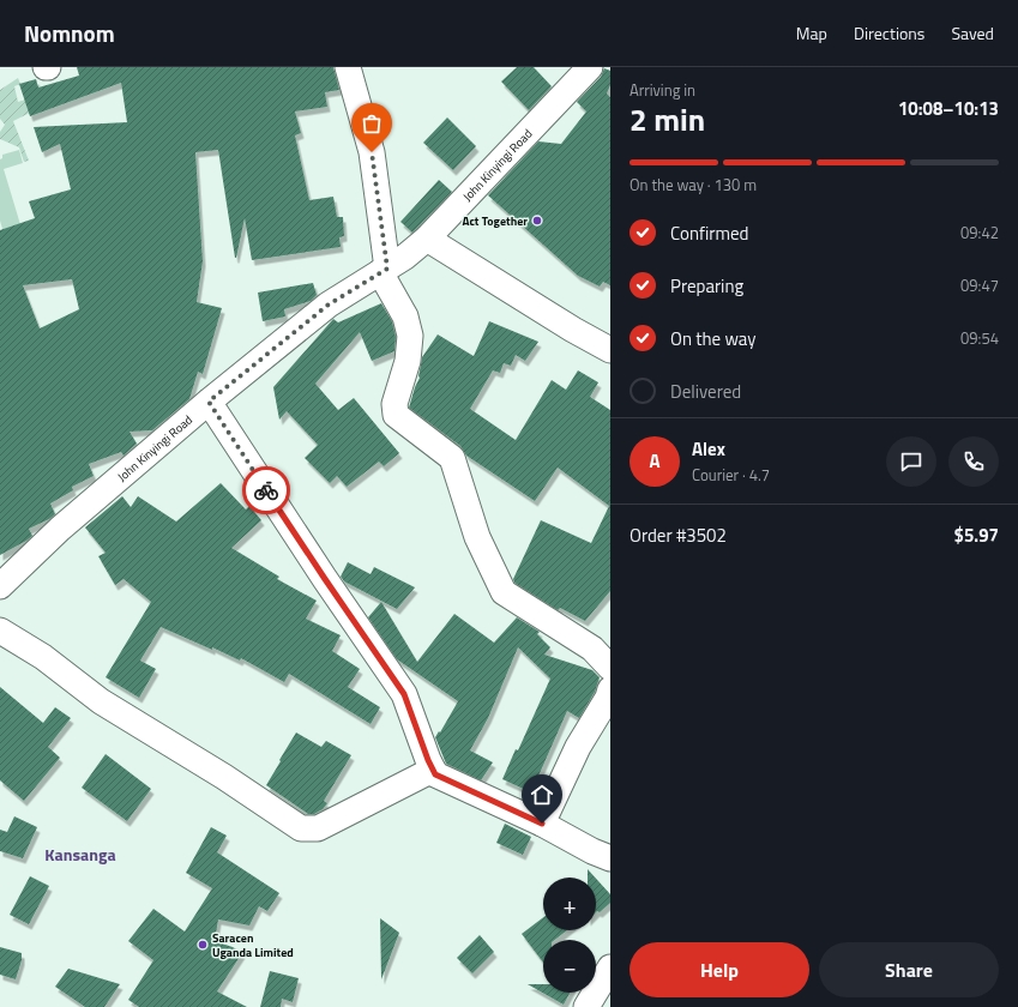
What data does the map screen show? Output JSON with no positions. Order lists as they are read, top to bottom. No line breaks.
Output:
{"streets":{"street":["John Kinyingi Road"]},"districts":["Kansanga"],"places":["Act Together","Saracen Uganda Limited"],"page":{"header":"Nomnom","nav":["Map","Directions","Saved"],"heading":["2 min","Arriving in","10:08–10:13"],"panel":["Alex","Courier · 4.7","Order #3502","$5.97"],"bar":"On the way · 130 m","list":[["Confirmed","09:42"],["Preparing","09:47"],["On the way","09:54"],"Delivered"],"round":"A","map_buttons":["+","−"],"buttons":["Help","Share"]}}
